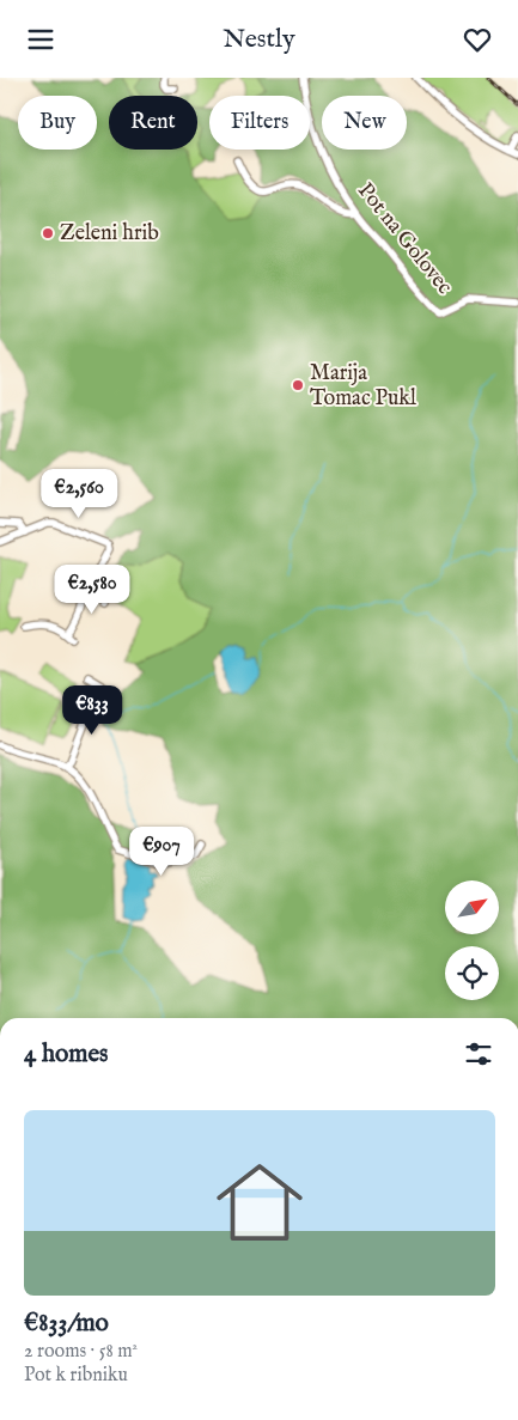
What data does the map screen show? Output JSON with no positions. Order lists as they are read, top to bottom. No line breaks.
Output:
{"streets":{"street":["Pot na Golovec"]},"places":["Zeleni hrib","Marija Tomac Pukl"],"north":"top right","page":{"header":"Nestly","chip":["Buy","Rent","Filters","New"],"price":["€2,560","€2,580","€833","€907"],"heading":"4 homes","list":[{"name":"€833/mo","note":"2 rooms · 58 m² · Pot k ribniku"}]}}
